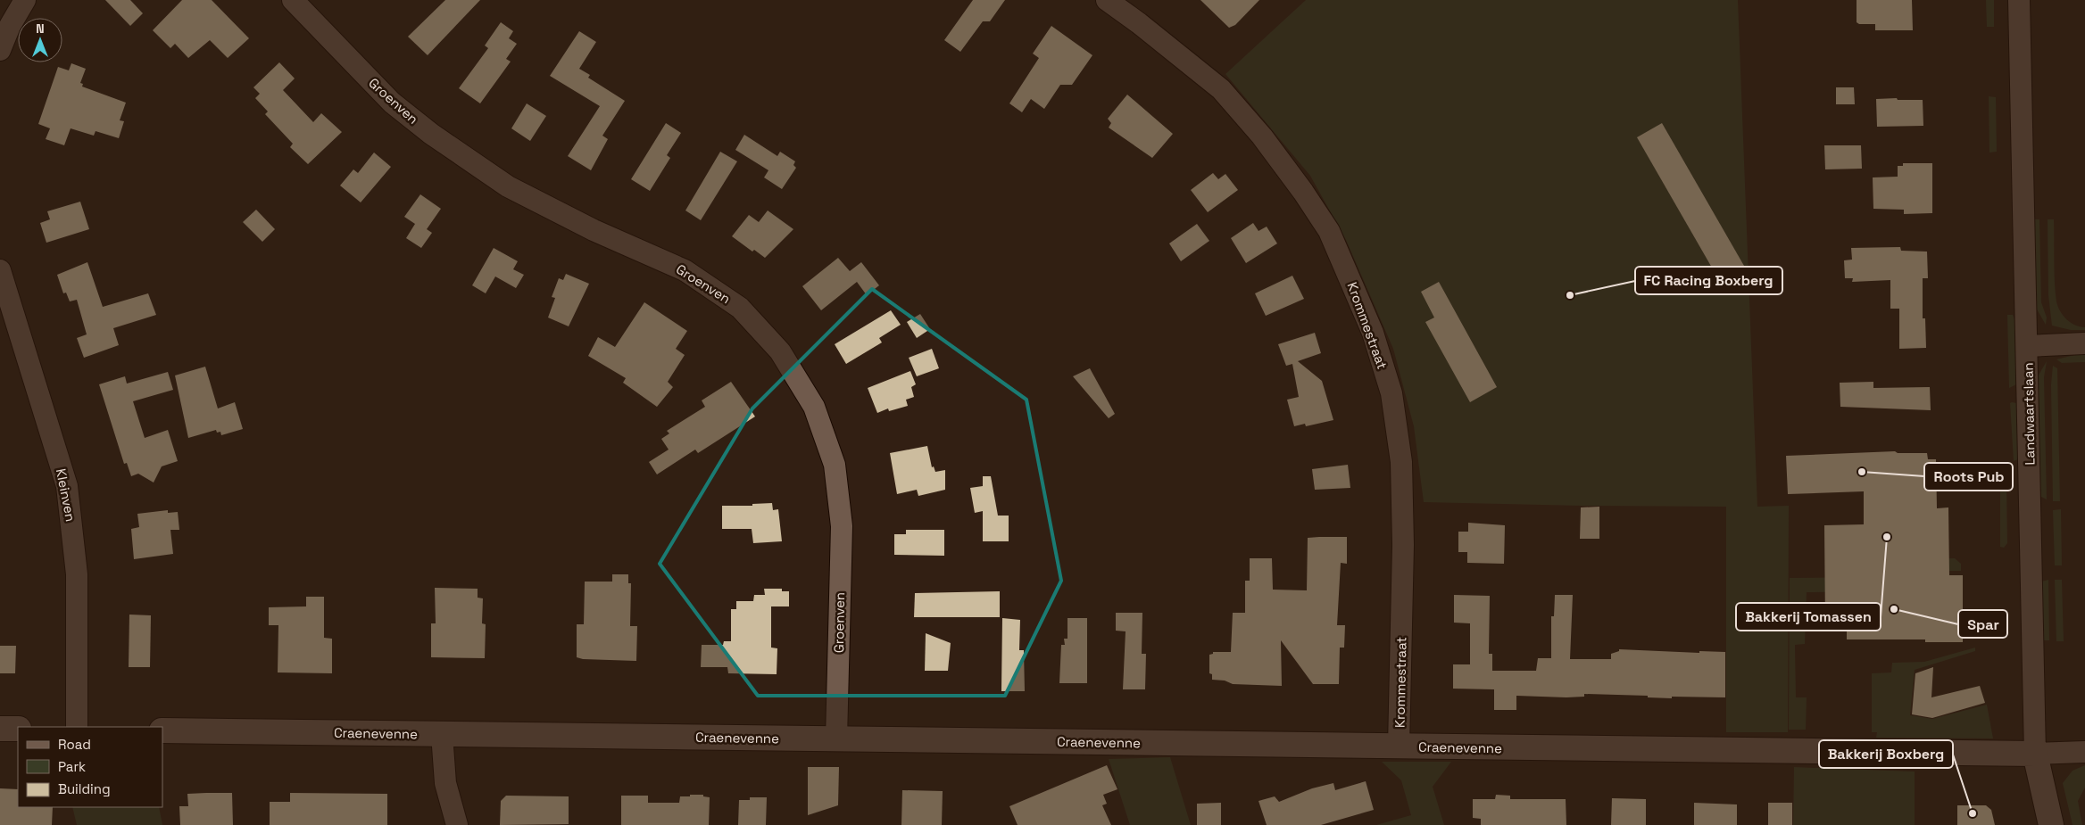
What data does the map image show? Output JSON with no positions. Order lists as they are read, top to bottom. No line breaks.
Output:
{"streets":{"street":["Groenven","Krommestraat","Landwaartslaan","Kleinven","Craenevenne"]},"crossings":[["Groenven","Craenevenne"],["Krommestraat","Craenevenne"],["Landwaartslaan","Craenevenne"]],"places":["FC Racing Boxberg","Roots Pub","Bakkerij Tomassen","Spar","Bakkerij Boxberg"],"legend":["Road","Park","Building"],"north":"top"}
